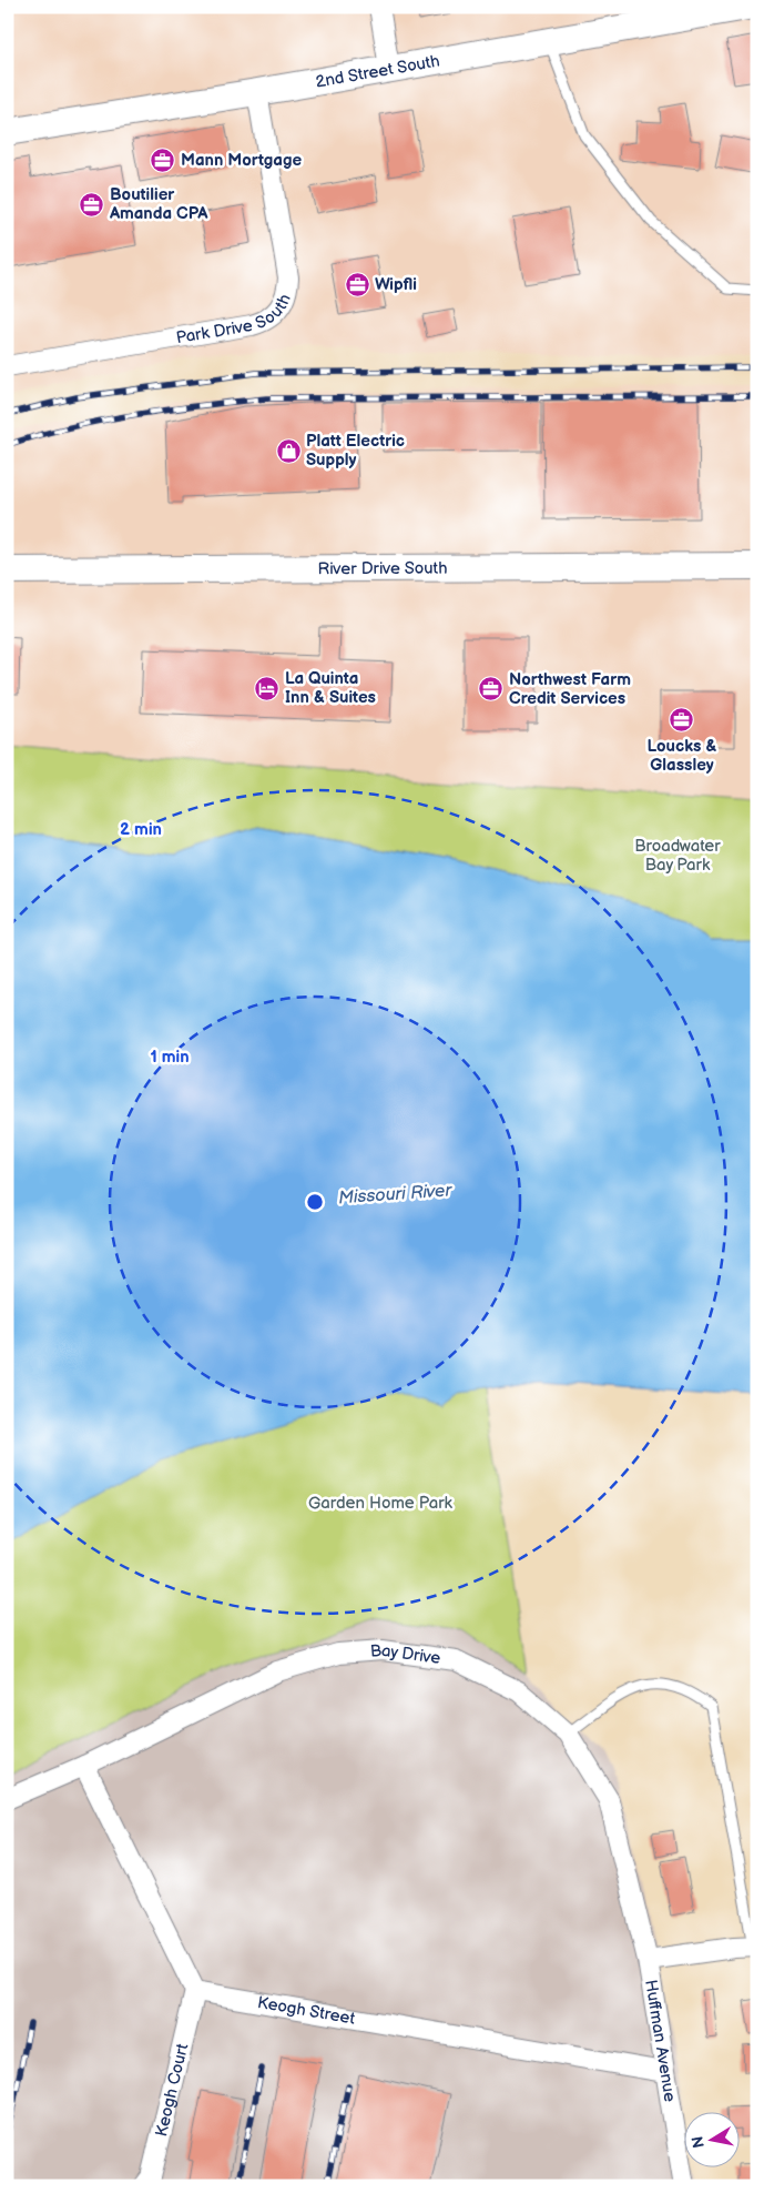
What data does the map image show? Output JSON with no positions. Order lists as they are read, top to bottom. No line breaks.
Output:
{"streets":{"street":["2nd Street South","Park Drive South","River Drive South","Bay Drive","Keogh Street","Huffman Avenue","Keogh Court"]},"crossings":[["2nd Street South","Park Drive South"],["Bay Drive","Huffman Avenue"],["Keogh Street","Huffman Avenue"],["Keogh Street","Keogh Court"]],"water":["Missouri River"],"parks":["Broadwater Bay Park","Garden Home Park"],"places":{"office":["Mann Mortgage","Boutilier Amanda CPA","Wipfli","Northwest Farm Credit Services","Loucks & Glassley"],"shop":["Platt Electric Supply"],"hotel":["La Quinta Inn & Suites"]},"north":"left","rings":["2 min","1 min"]}
